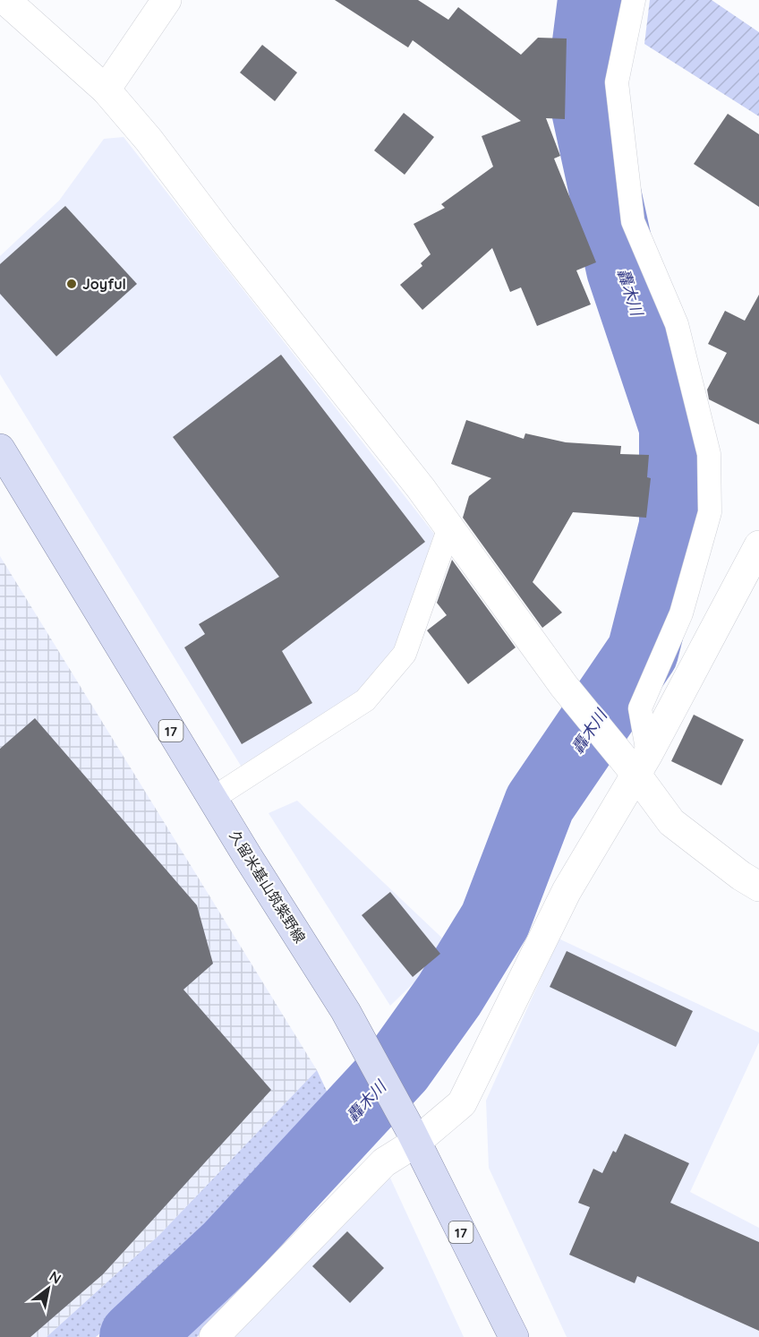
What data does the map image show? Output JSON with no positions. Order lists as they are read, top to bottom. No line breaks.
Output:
{"streets":{"main road":["17","久留米基山筑紫野線"]},"water":["轟木川"],"places":["Joyful"],"north":"top right"}
